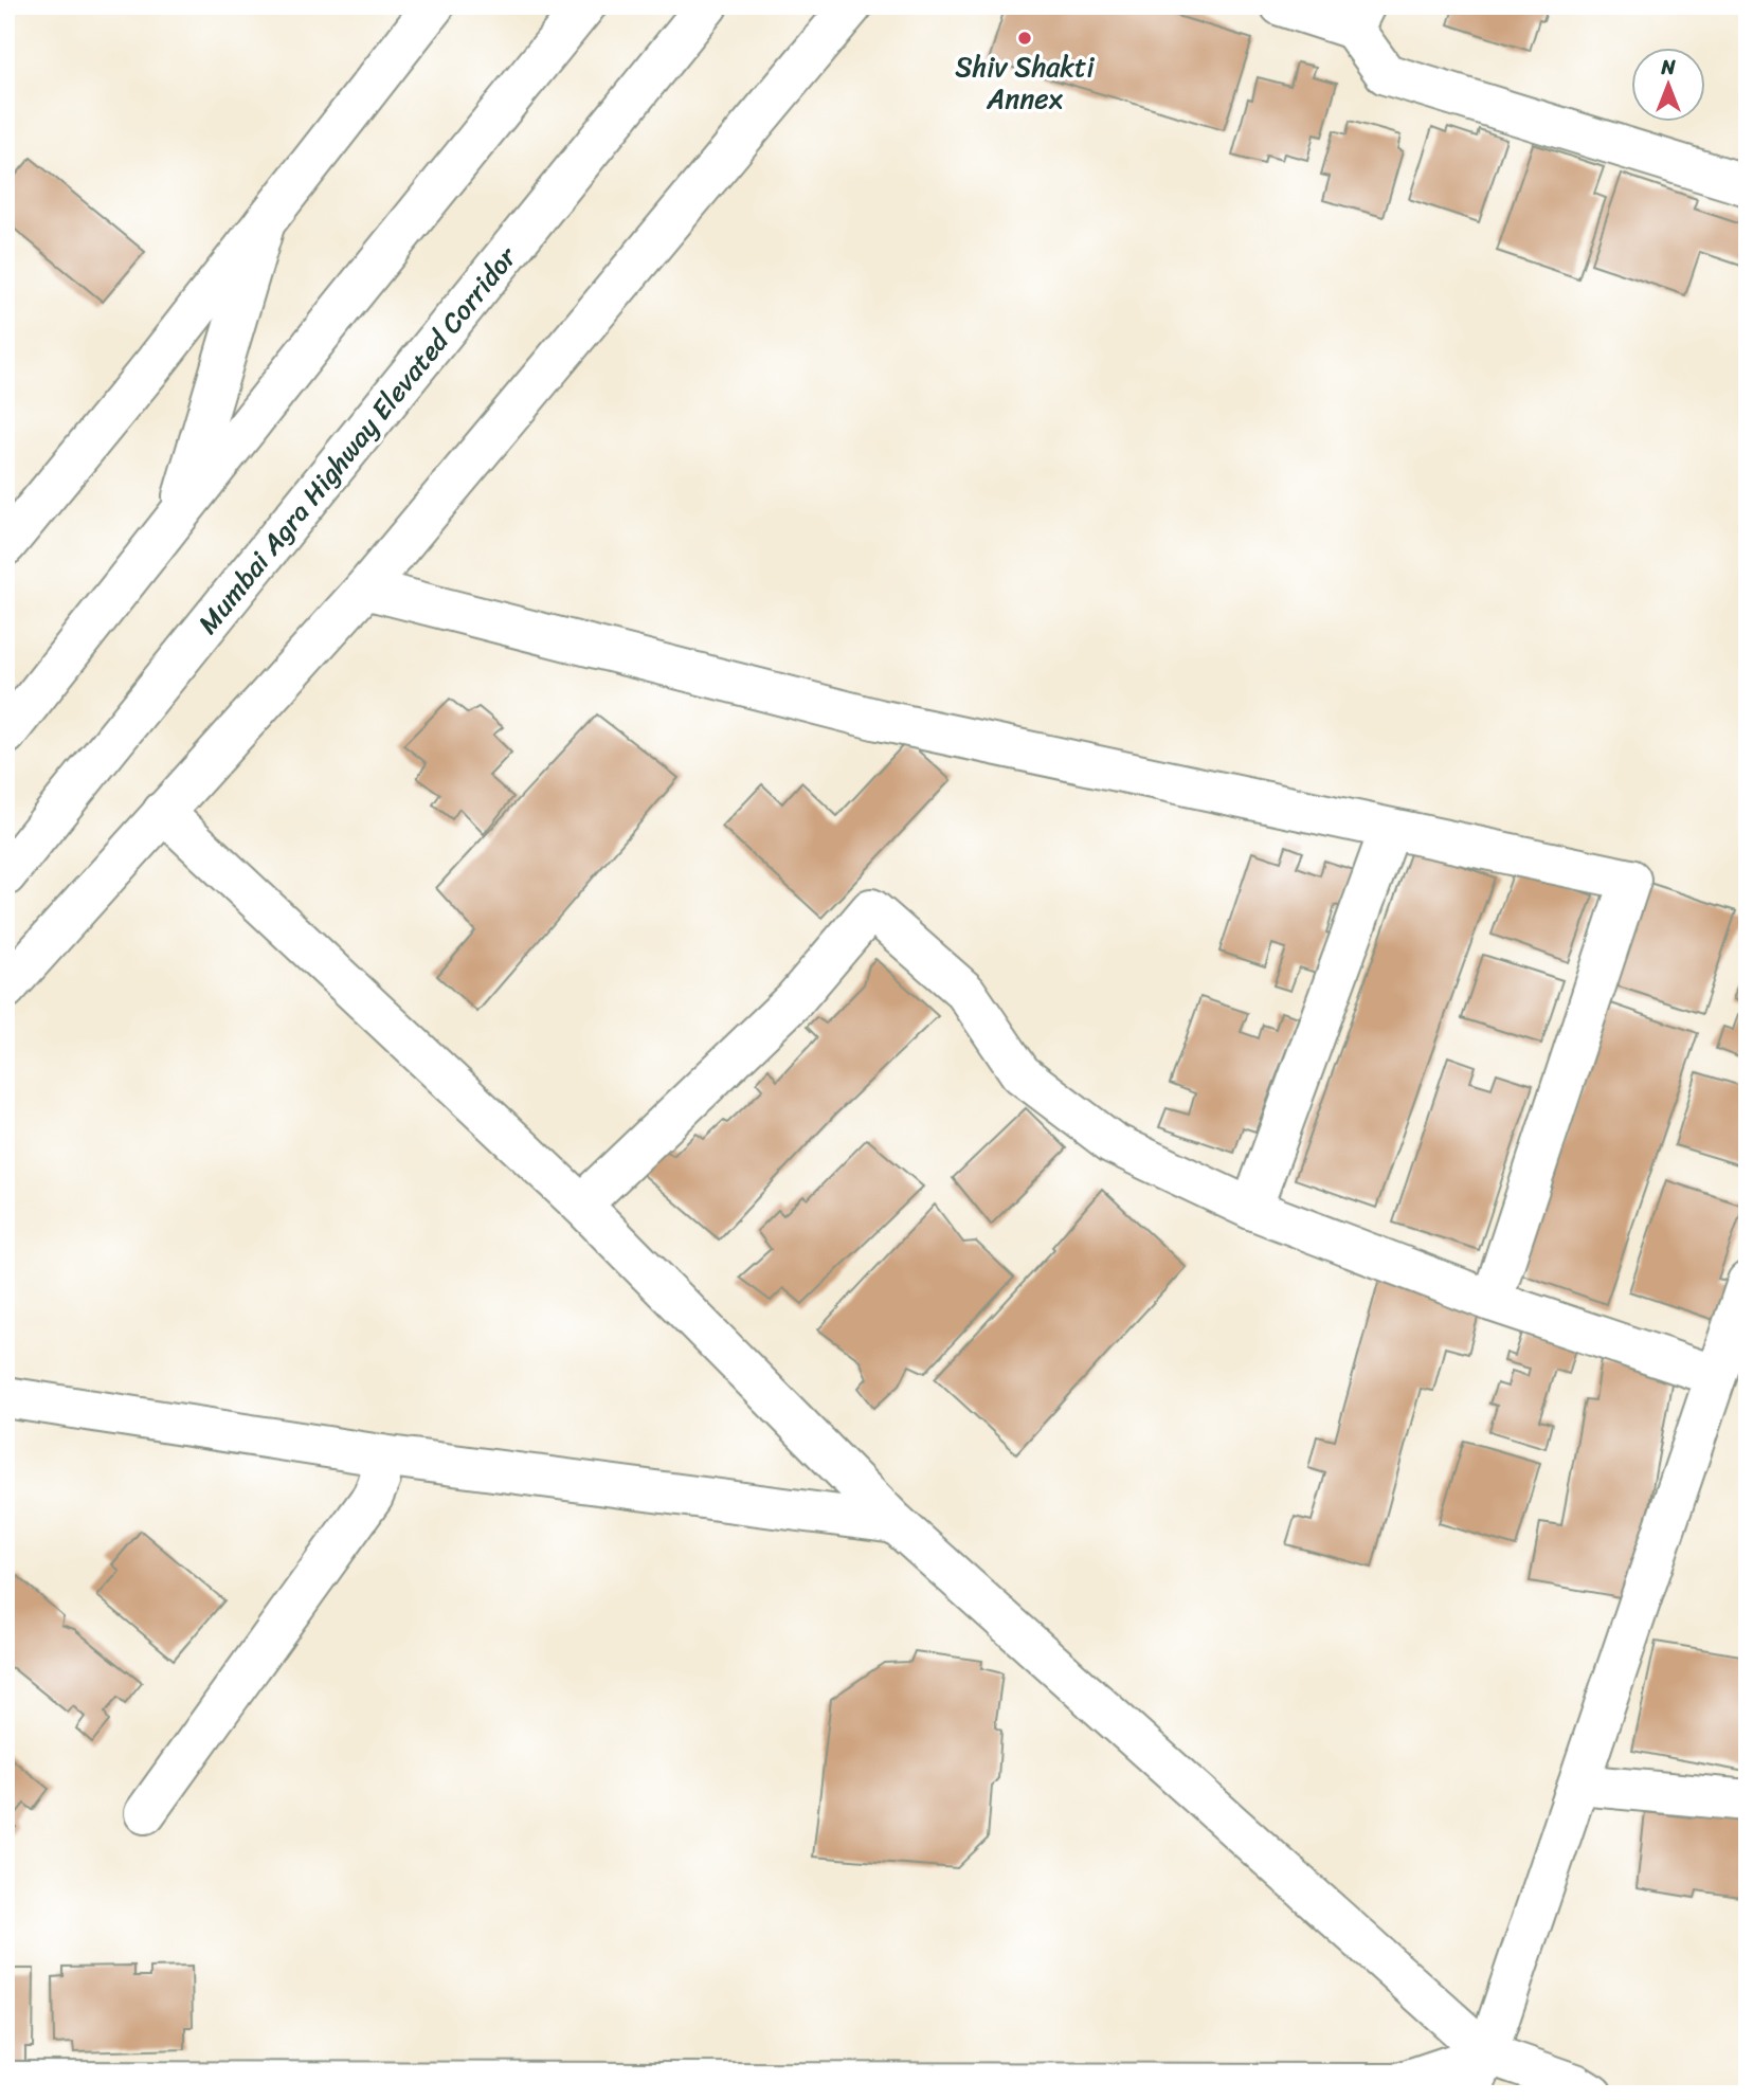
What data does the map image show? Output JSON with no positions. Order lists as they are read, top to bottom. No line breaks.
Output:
{"streets":{"main road":["Mumbai Agra Highway Elevated Corridor"]},"places":["Shiv Shakti Annex"],"north":"top"}
